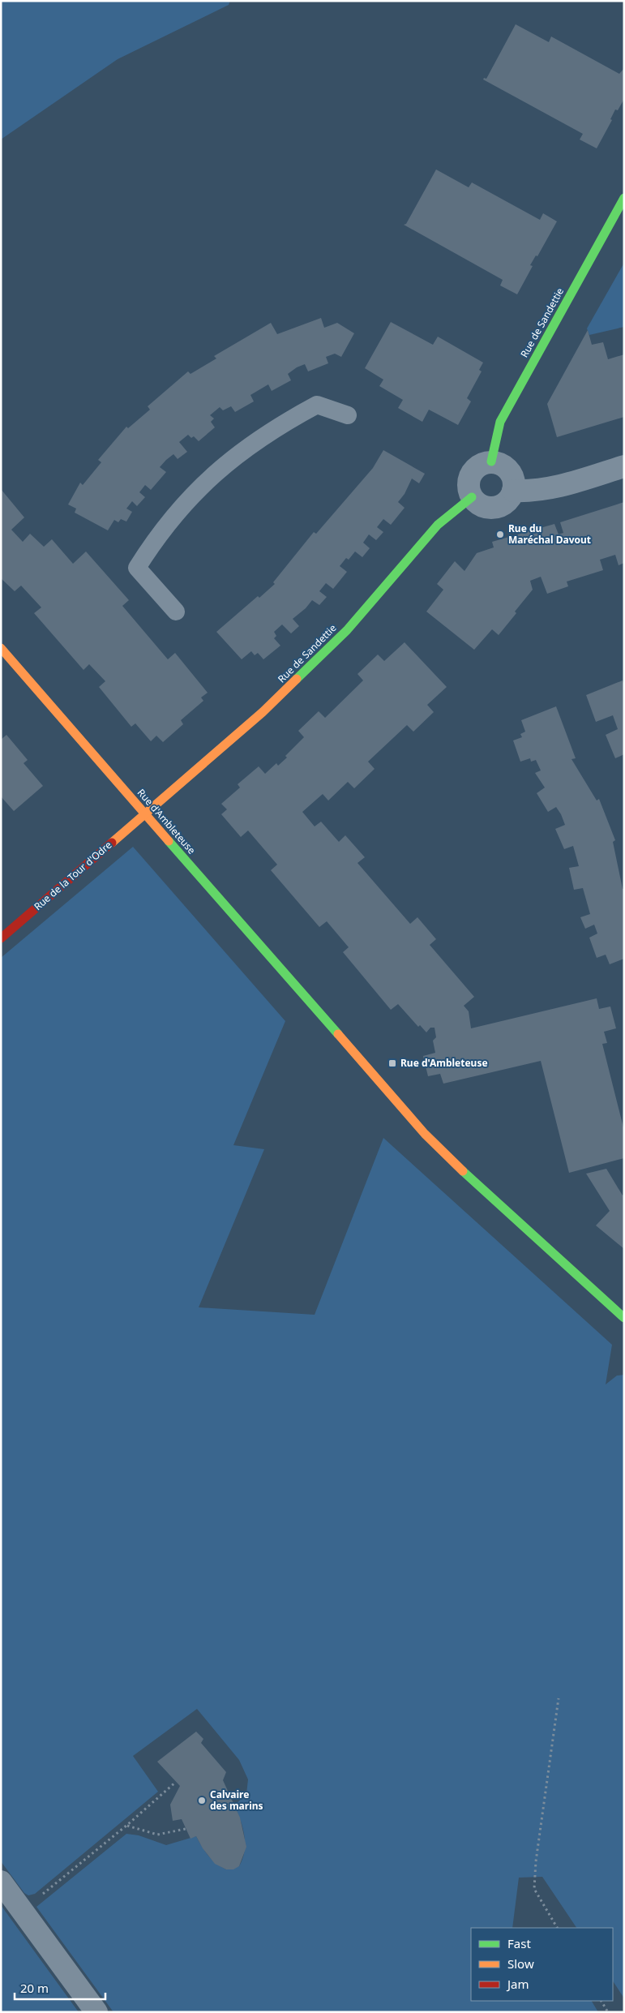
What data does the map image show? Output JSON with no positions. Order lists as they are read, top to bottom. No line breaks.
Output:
{"streets":{"street":["Rue de Sandettie","Rue d'Ambleteuse","Rue de la Tour d'Odre"]},"crossings":[["Rue de Sandettie","Rue d'Ambleteuse"],["Rue de Sandettie","Rue de la Tour d'Odre"],["Rue d'Ambleteuse","Rue de la Tour d'Odre"]],"places":{"other":["Rue du Maréchal Davout","Calvaire des marins"],"transit":["Rue d'Ambleteuse"]},"legend":["Fast","Slow","Jam"],"scale_bar":"20 m"}
